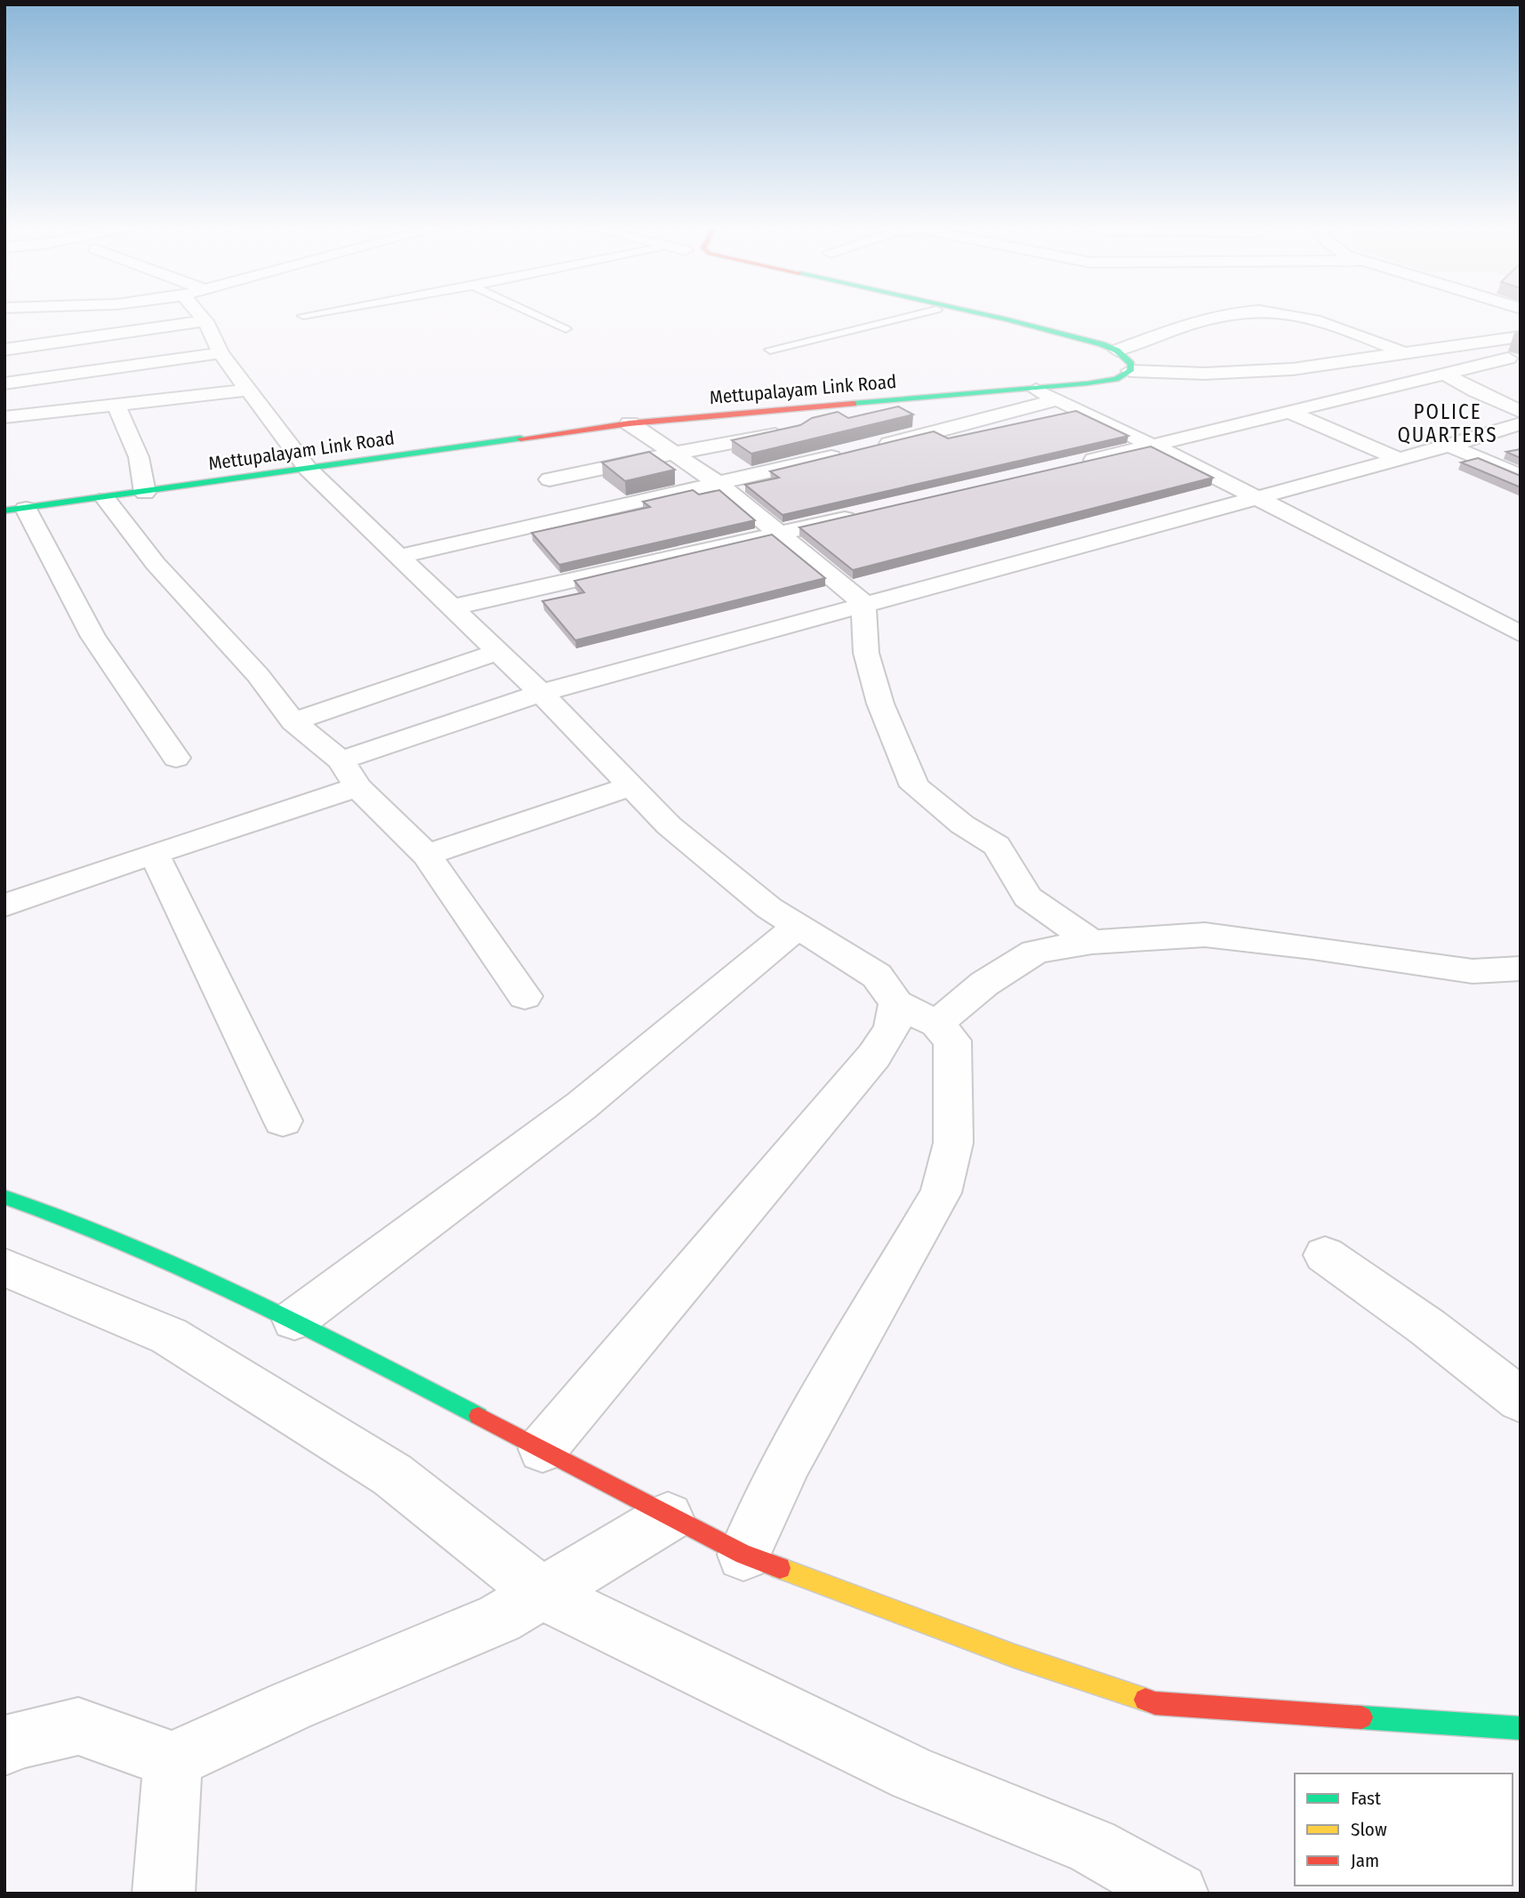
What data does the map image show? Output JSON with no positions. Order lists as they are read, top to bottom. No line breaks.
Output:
{"streets":{"street":["Mettupalayam Link Road"]},"districts":["POLICE QUARTERS"],"legend":["Fast","Slow","Jam"]}
